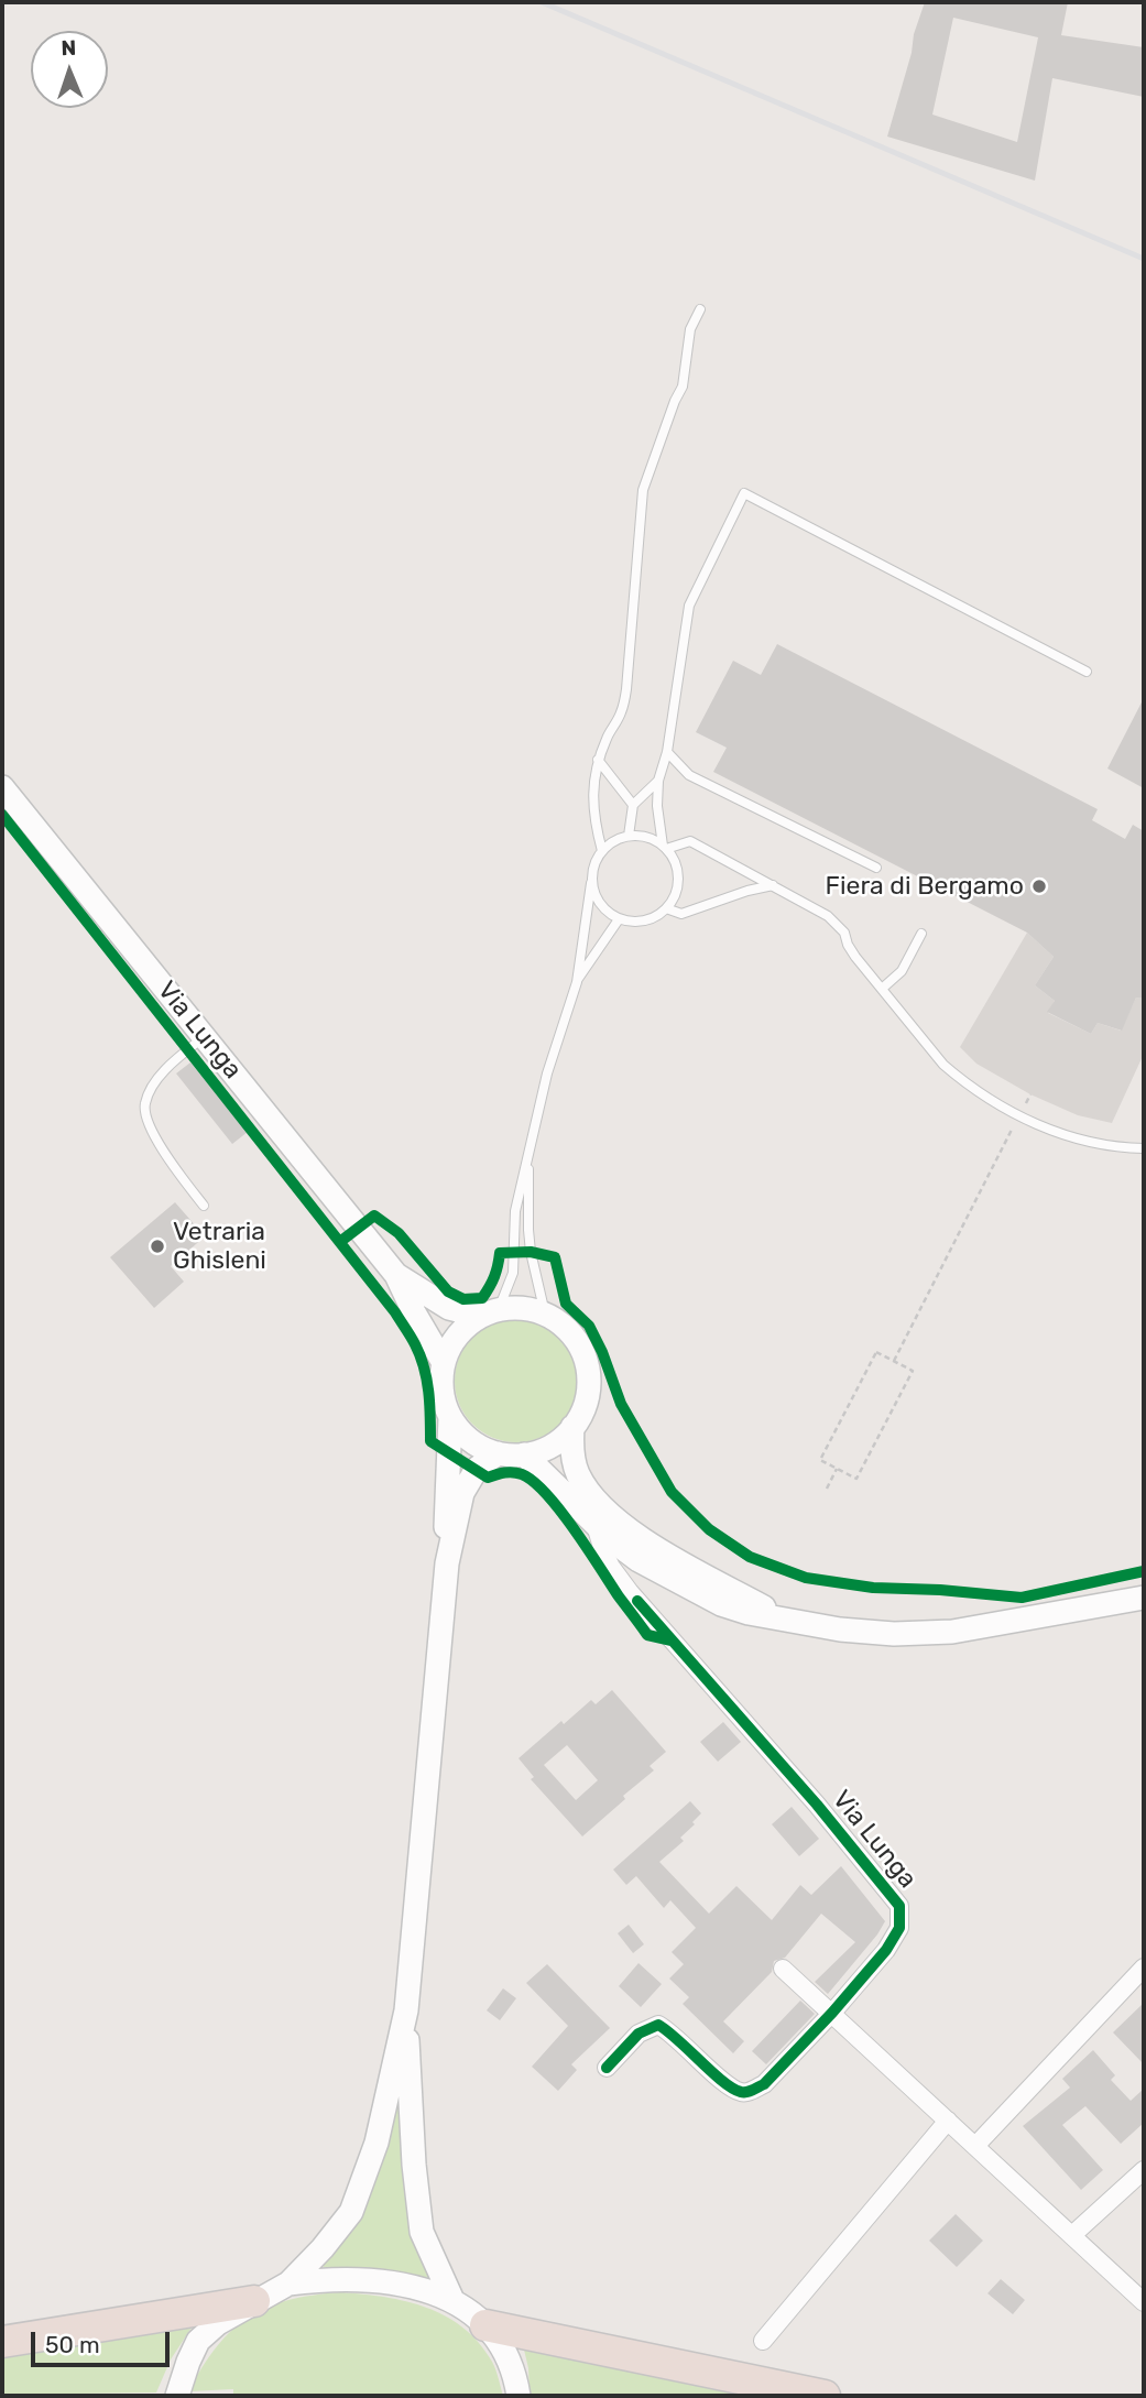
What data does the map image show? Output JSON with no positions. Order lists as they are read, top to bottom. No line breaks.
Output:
{"streets":{"main road":["Via Lunga"]},"places":["Fiera di Bergamo","Vetraria Ghisleni"],"scale_bar":"50 m","north":"top"}
